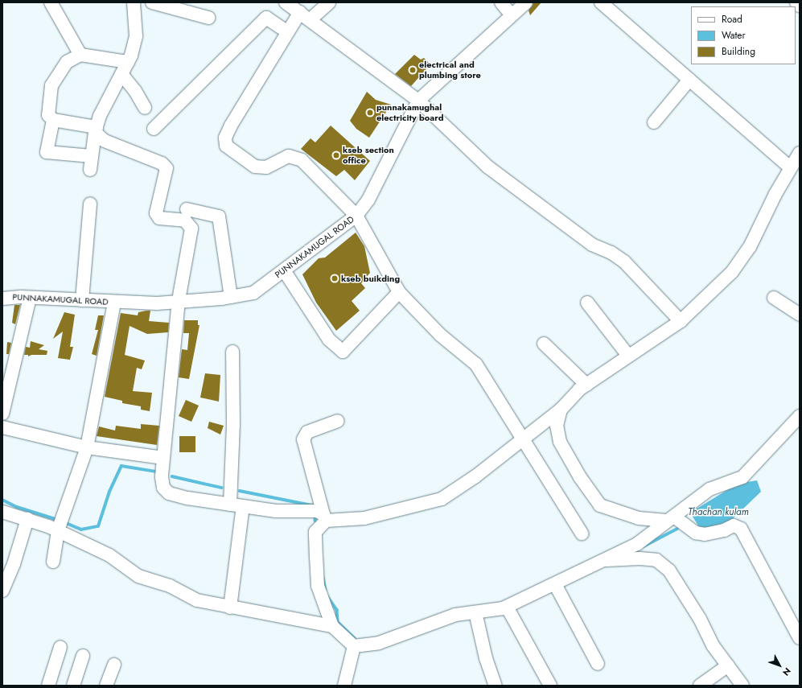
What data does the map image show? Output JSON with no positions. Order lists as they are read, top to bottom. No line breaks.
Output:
{"streets":{"street":["PUNNAKAMUGAL ROAD"]},"water":["Thachan kulam"],"places":["electrical and plumbing store","punnakamughal electricity board","kseb section office","kseb buikding"],"legend":["Road","Water","Building"],"north":"bottom right"}
